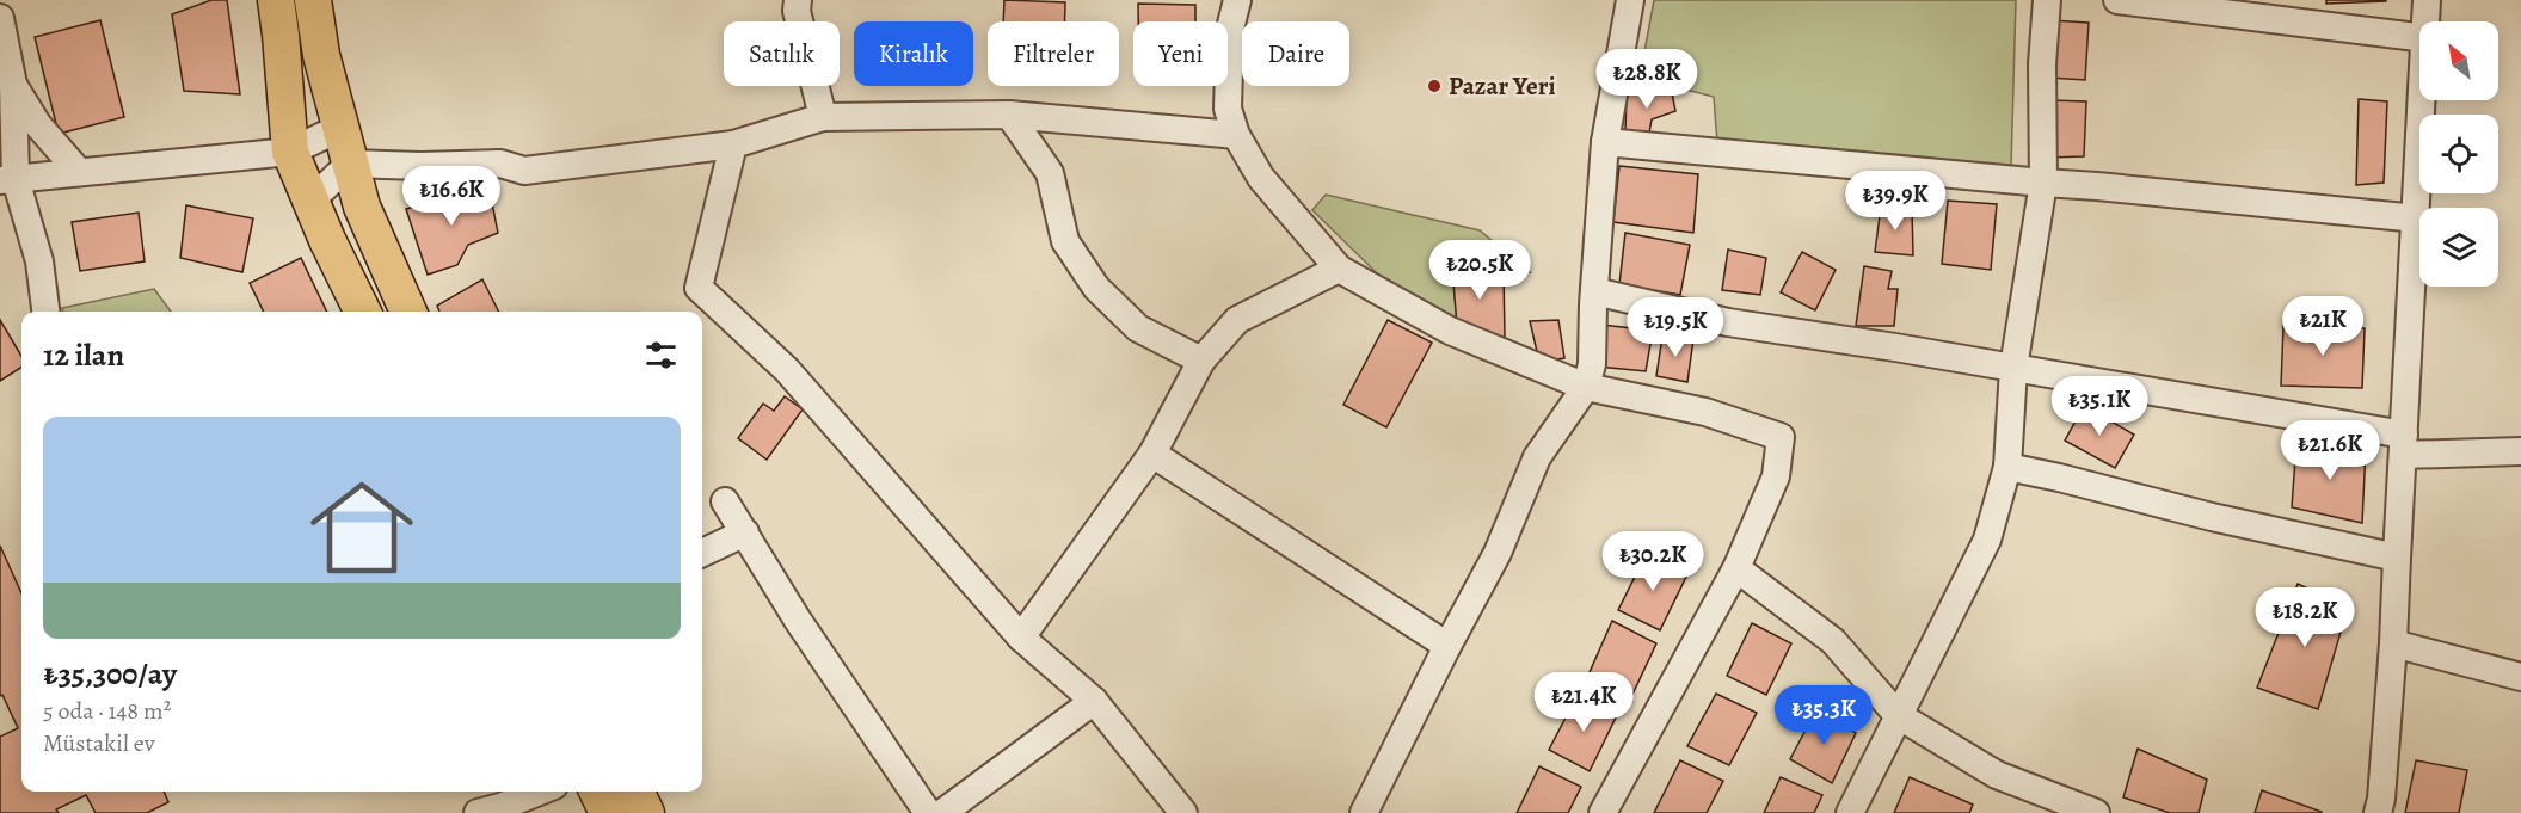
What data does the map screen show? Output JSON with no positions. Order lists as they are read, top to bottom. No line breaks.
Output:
{"places":["Pazar Yeri"],"north":"top left","page":{"chip":["Satılık","Kiralık","Filtreler","Yeni","Daire"],"price":["₺28.8K","₺16.6K","₺39.9K","₺20.5K","₺21K","₺19.5K","₺35.1K","₺21.6K","₺30.2K","₺18.2K","₺21.4K","₺35.3K"],"heading":"12 ilan","list":[{"name":"₺35,300/ay","note":"5 oda · 148 m² · Müstakil ev"}]}}
